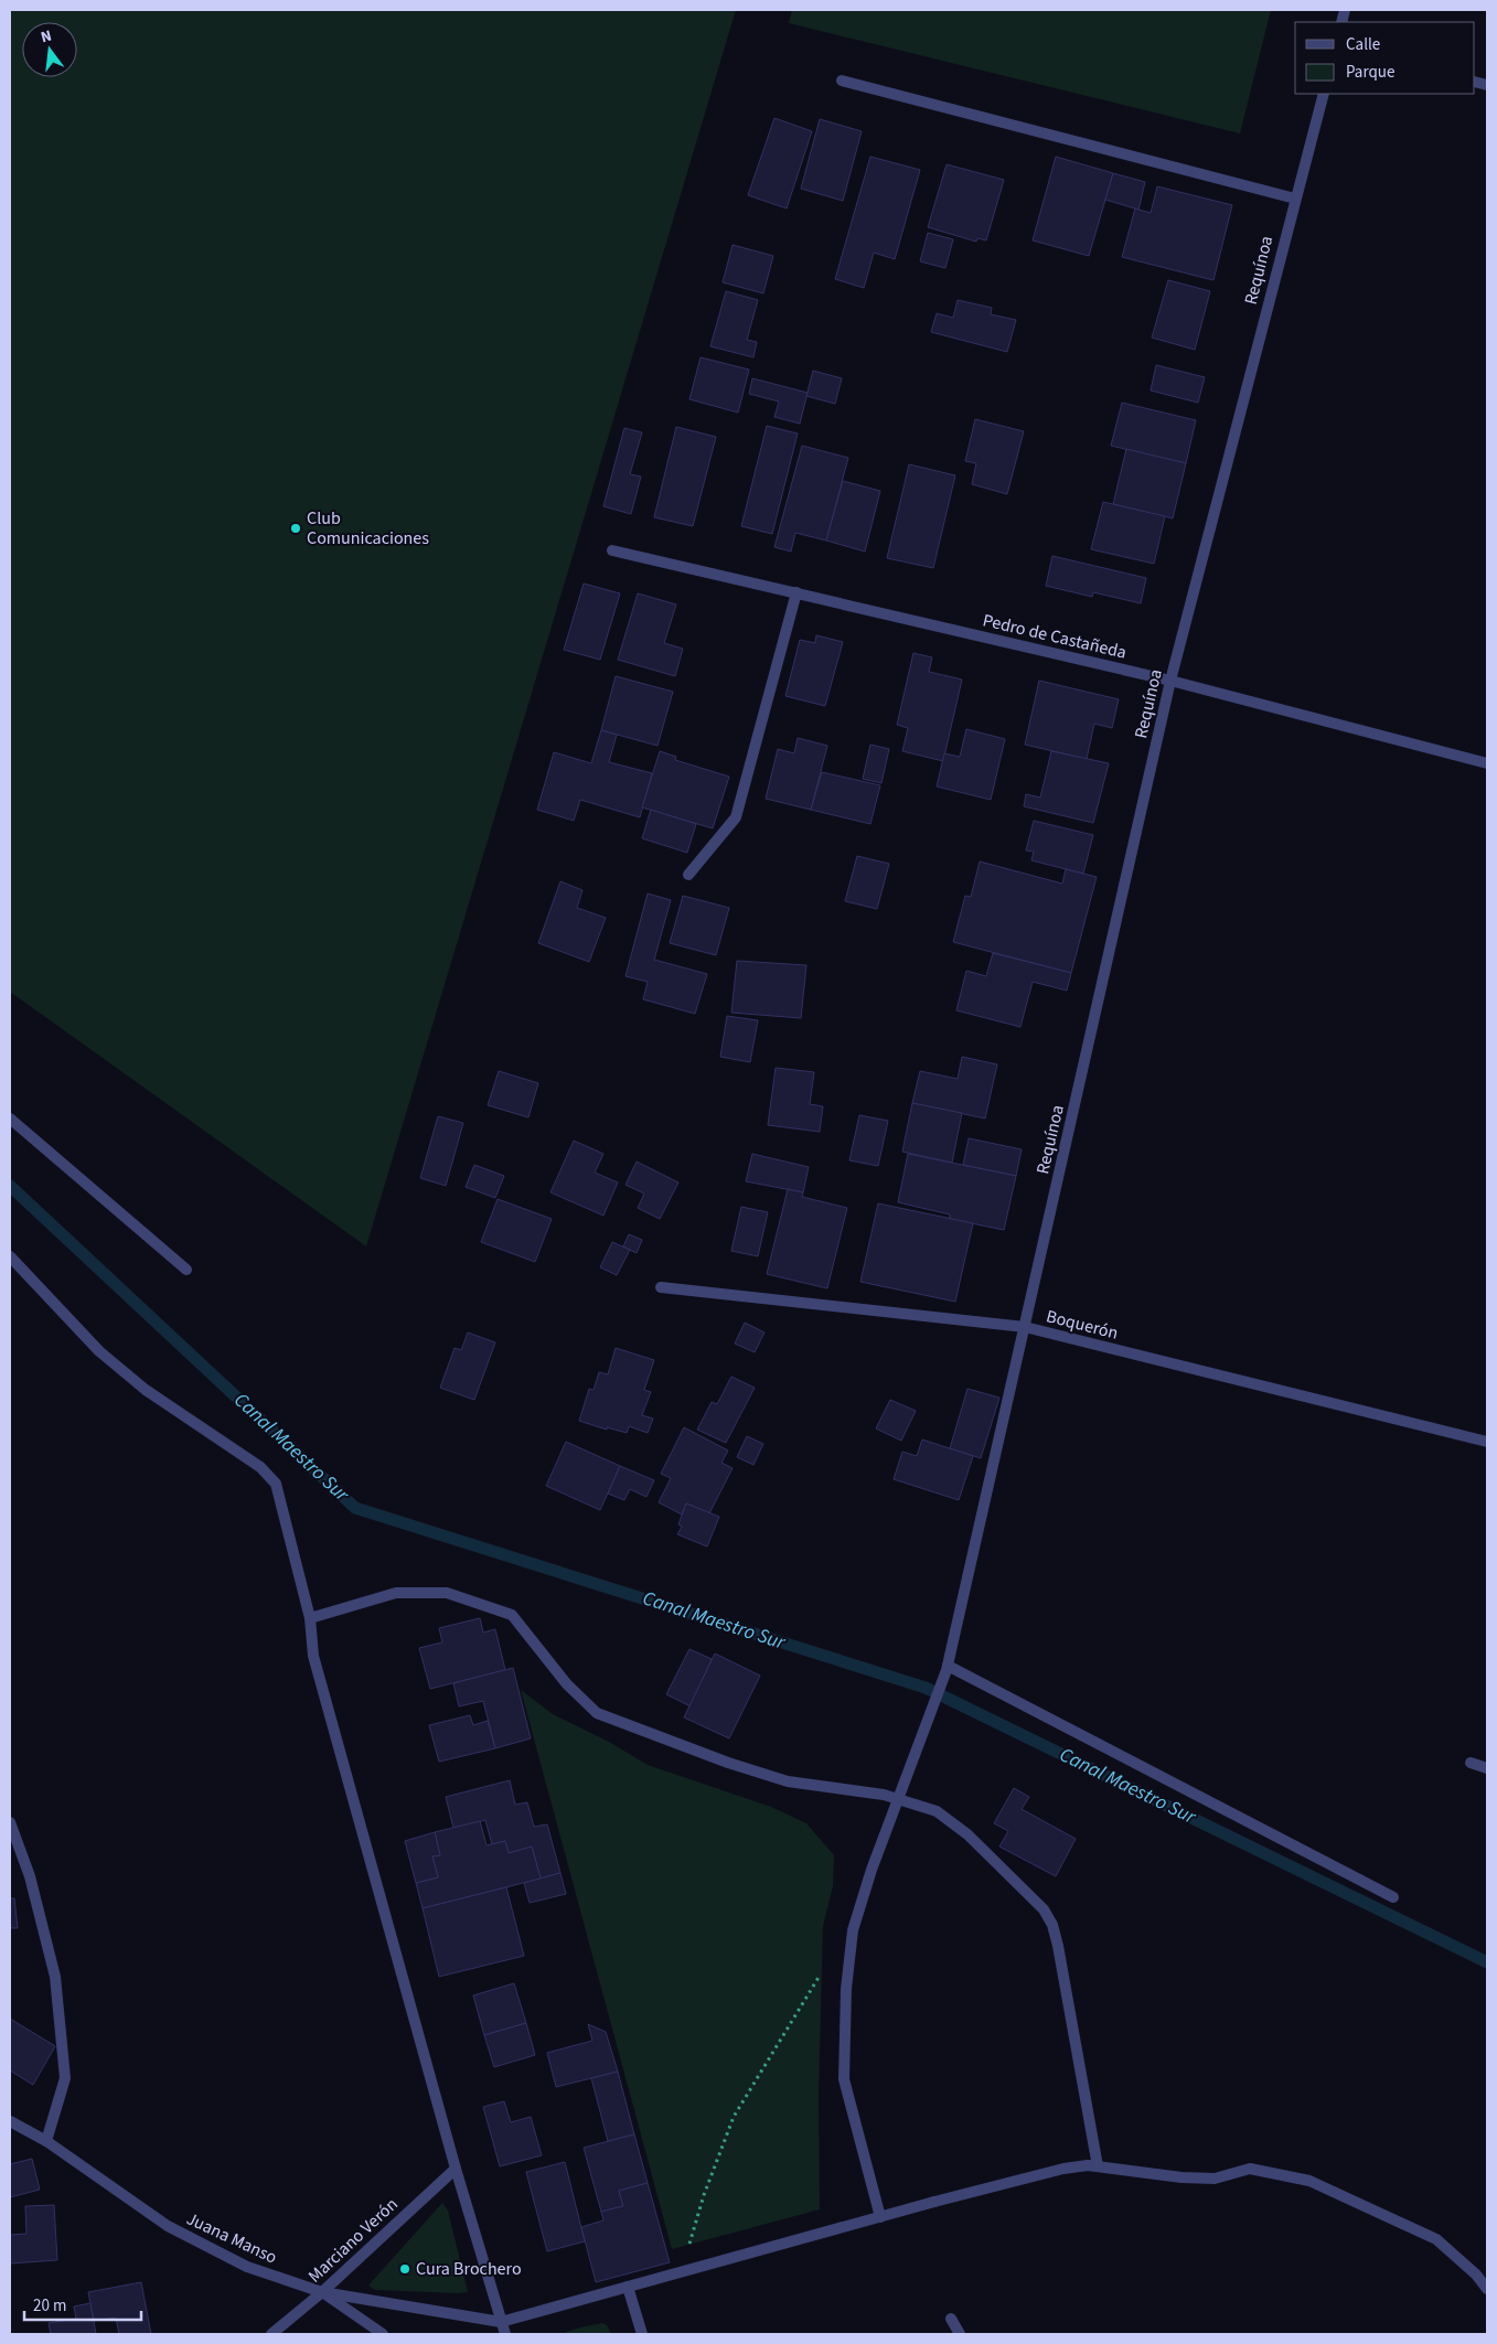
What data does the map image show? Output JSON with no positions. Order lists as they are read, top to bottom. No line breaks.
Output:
{"streets":{"street":["Requínoa","Pedro de Castañeda","Boquerón","Juana Manso","Marciano Verón"]},"crossings":[["Requínoa","Pedro de Castañeda"],["Requínoa","Boquerón"],["Juana Manso","Marciano Verón"]],"water":["Canal Maestro Sur"],"places":["Club Comunicaciones","Cura Brochero"],"legend":["Calle","Parque"],"scale_bar":"20 m","north":"top"}
